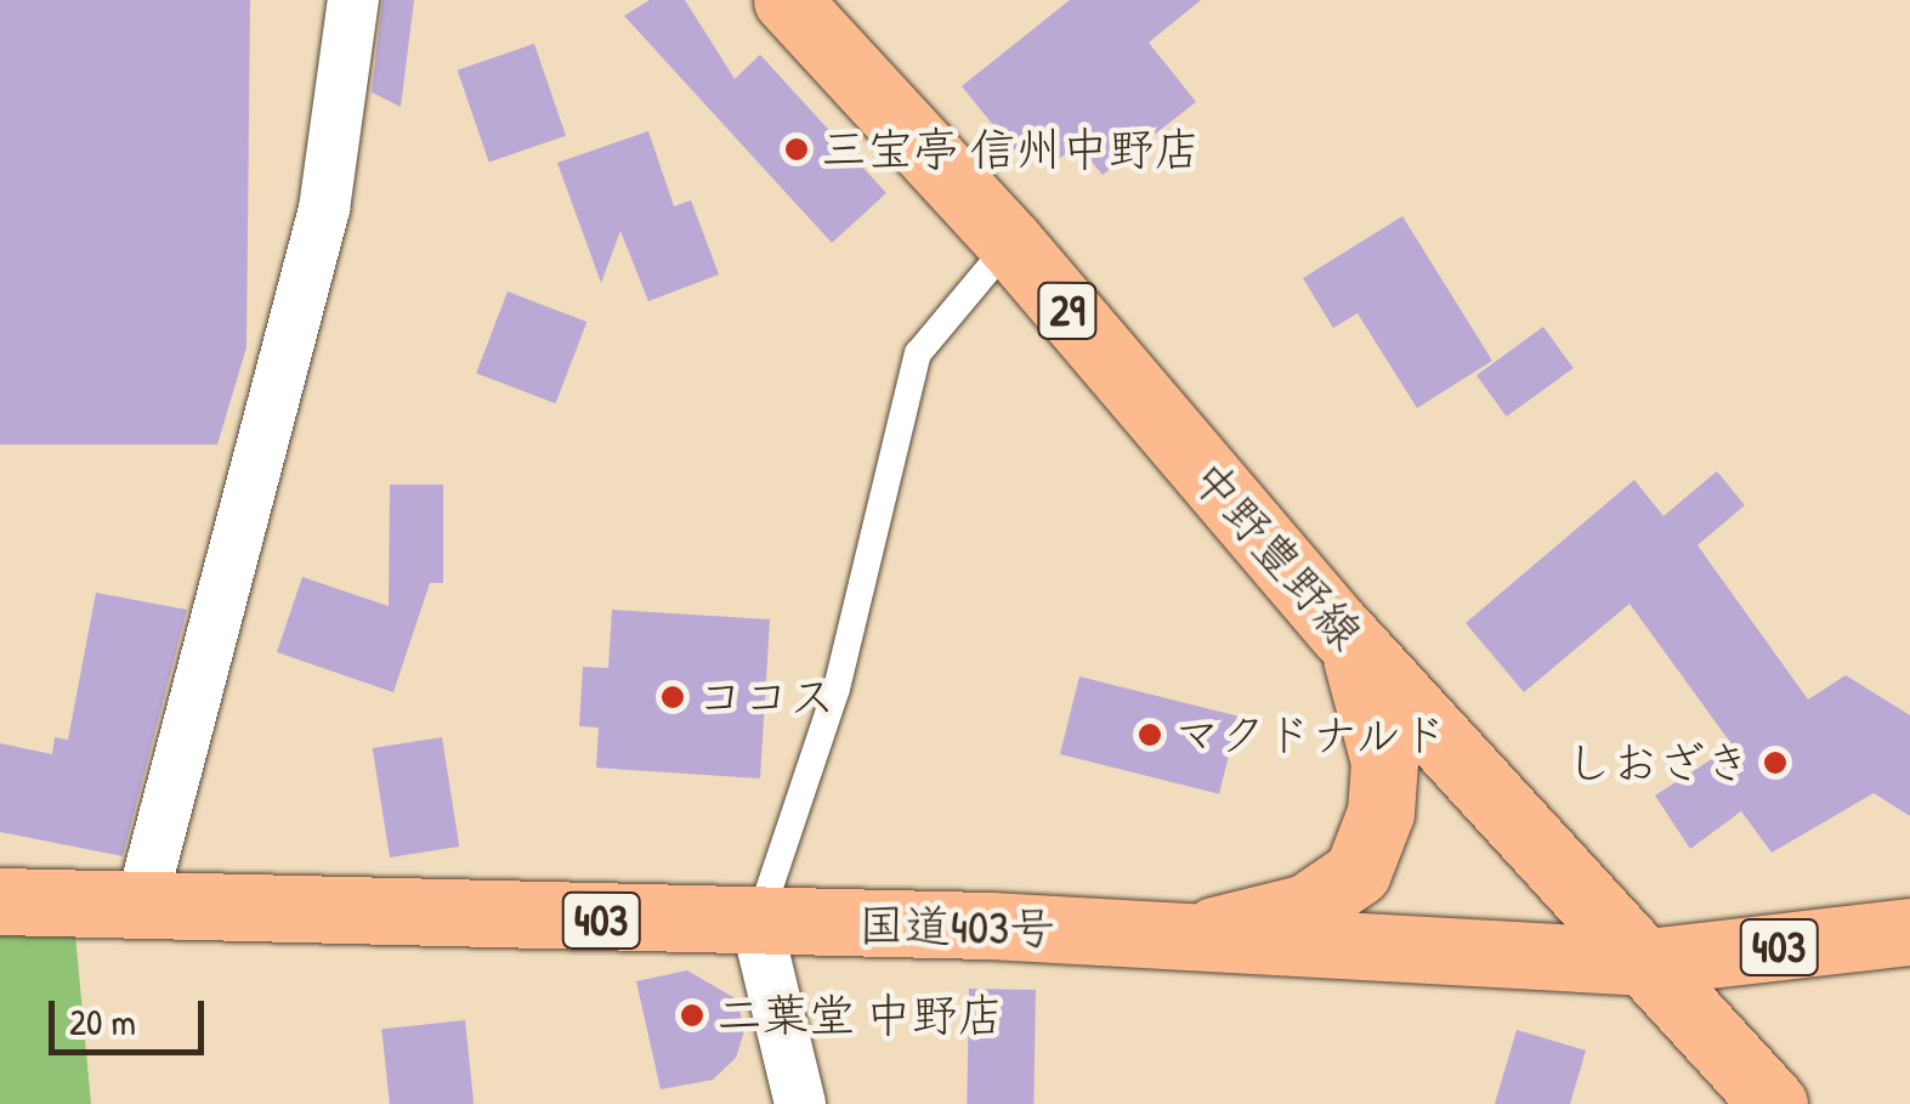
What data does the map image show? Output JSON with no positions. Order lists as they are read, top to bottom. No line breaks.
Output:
{"streets":{"main road":["29","中野豊野線","403","国道403号"]},"crossings":[["中野豊野線","国道403号"]],"places":["三宝亭 信州中野店","ココス","マクドナルド","しおざき","二葉堂 中野店"],"scale_bar":"20 m"}
